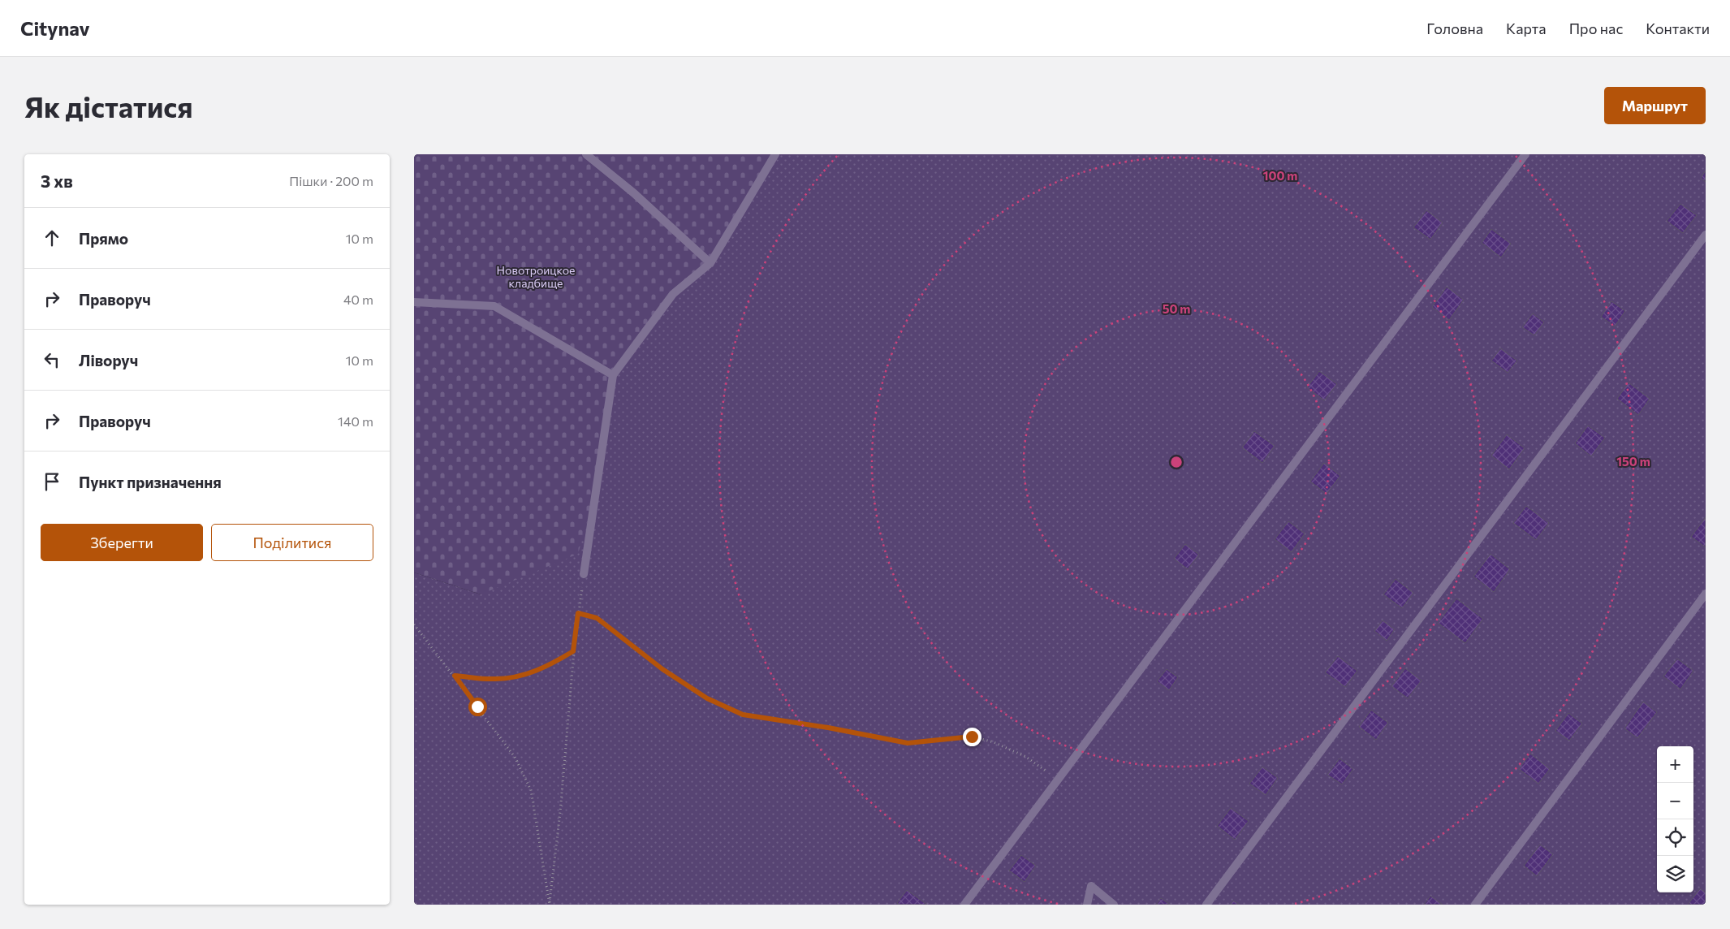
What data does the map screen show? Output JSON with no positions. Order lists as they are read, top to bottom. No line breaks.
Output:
{"parks":["Новотроицкое кладбище"],"page":{"header":"Citynav","nav":["Головна","Карта","Про нас","Контакти"],"buttons":["Маршрут",["Зберегти","Поділитися"]],"title":"Як дістатися","heading":["3 хв","Пішки · 200 m"],"list":[["Прямо","10 m"],["Праворуч","40 m"],["Ліворуч","10 m"],["Праворуч","140 m"],"Пункт призначення"],"map_buttons":["+","−"]},"rings":["100 m","50 m","150 m"]}
